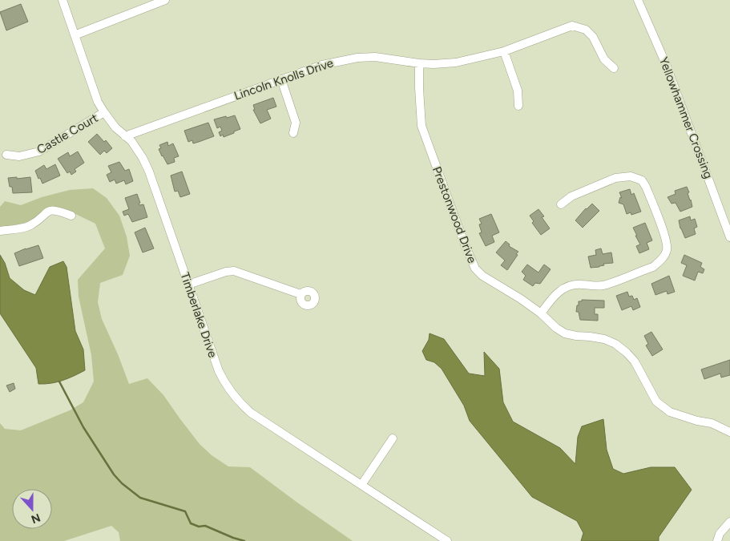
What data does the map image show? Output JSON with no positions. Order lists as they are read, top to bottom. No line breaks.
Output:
{"streets":{"street":["Lincoln Knolls Drive","Yellowhammer Crossing","Castle Court","Prestonwood Drive","Timberlake Drive"]},"crossings":[["Lincoln Knolls Drive","Prestonwood Drive"],["Lincoln Knolls Drive","Timberlake Drive"],["Castle Court","Timberlake Drive"]],"north":"bottom"}
